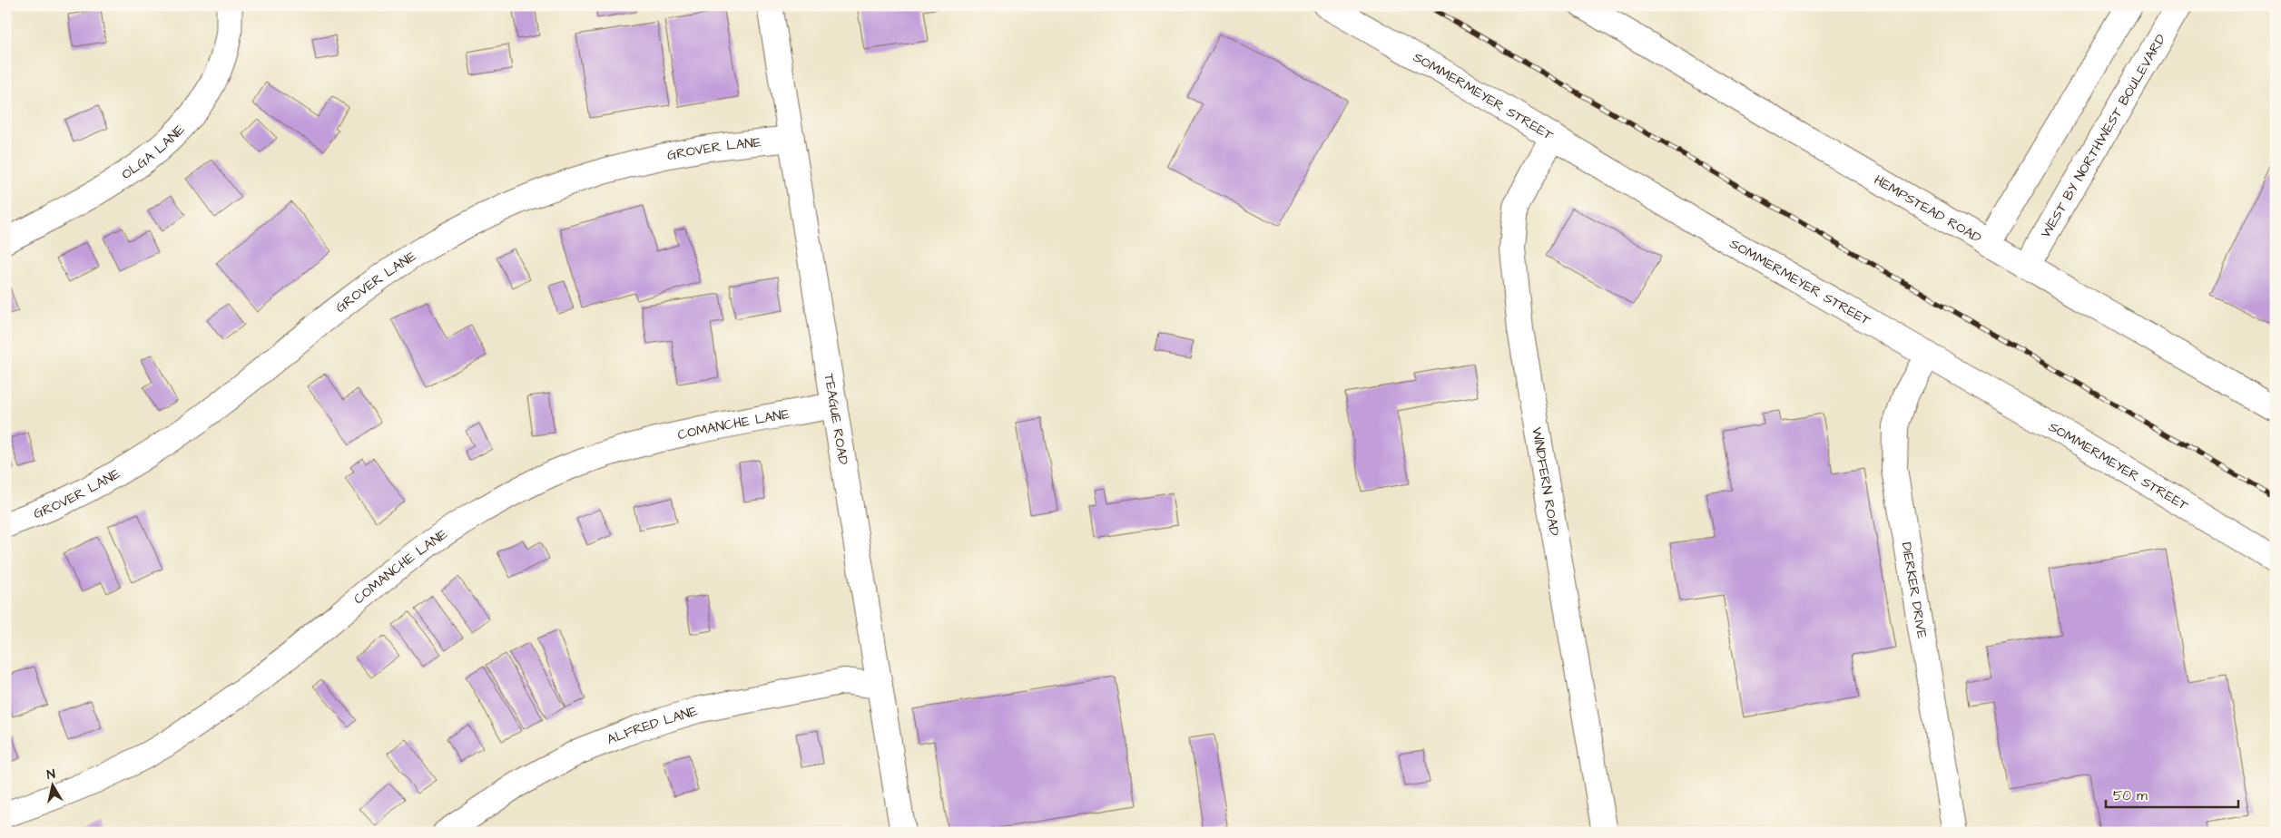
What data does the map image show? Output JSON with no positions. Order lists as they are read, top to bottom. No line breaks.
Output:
{"streets":{"street":["SOMMERMEYER STREET","WEST BY NORTHWEST BOULEVARD","GROVER LANE","OLGA LANE","HEMPSTEAD ROAD","TEAGUE ROAD","COMANCHE LANE","WINDFERN ROAD","DIERKER DRIVE","ALFRED LANE"]},"crossings":[["SOMMERMEYER STREET","WINDFERN ROAD"],["SOMMERMEYER STREET","DIERKER DRIVE"],["WEST BY NORTHWEST BOULEVARD","HEMPSTEAD ROAD"],["GROVER LANE","TEAGUE ROAD"],["TEAGUE ROAD","COMANCHE LANE"],["TEAGUE ROAD","ALFRED LANE"]],"scale_bar":"50 m","north":"top"}
